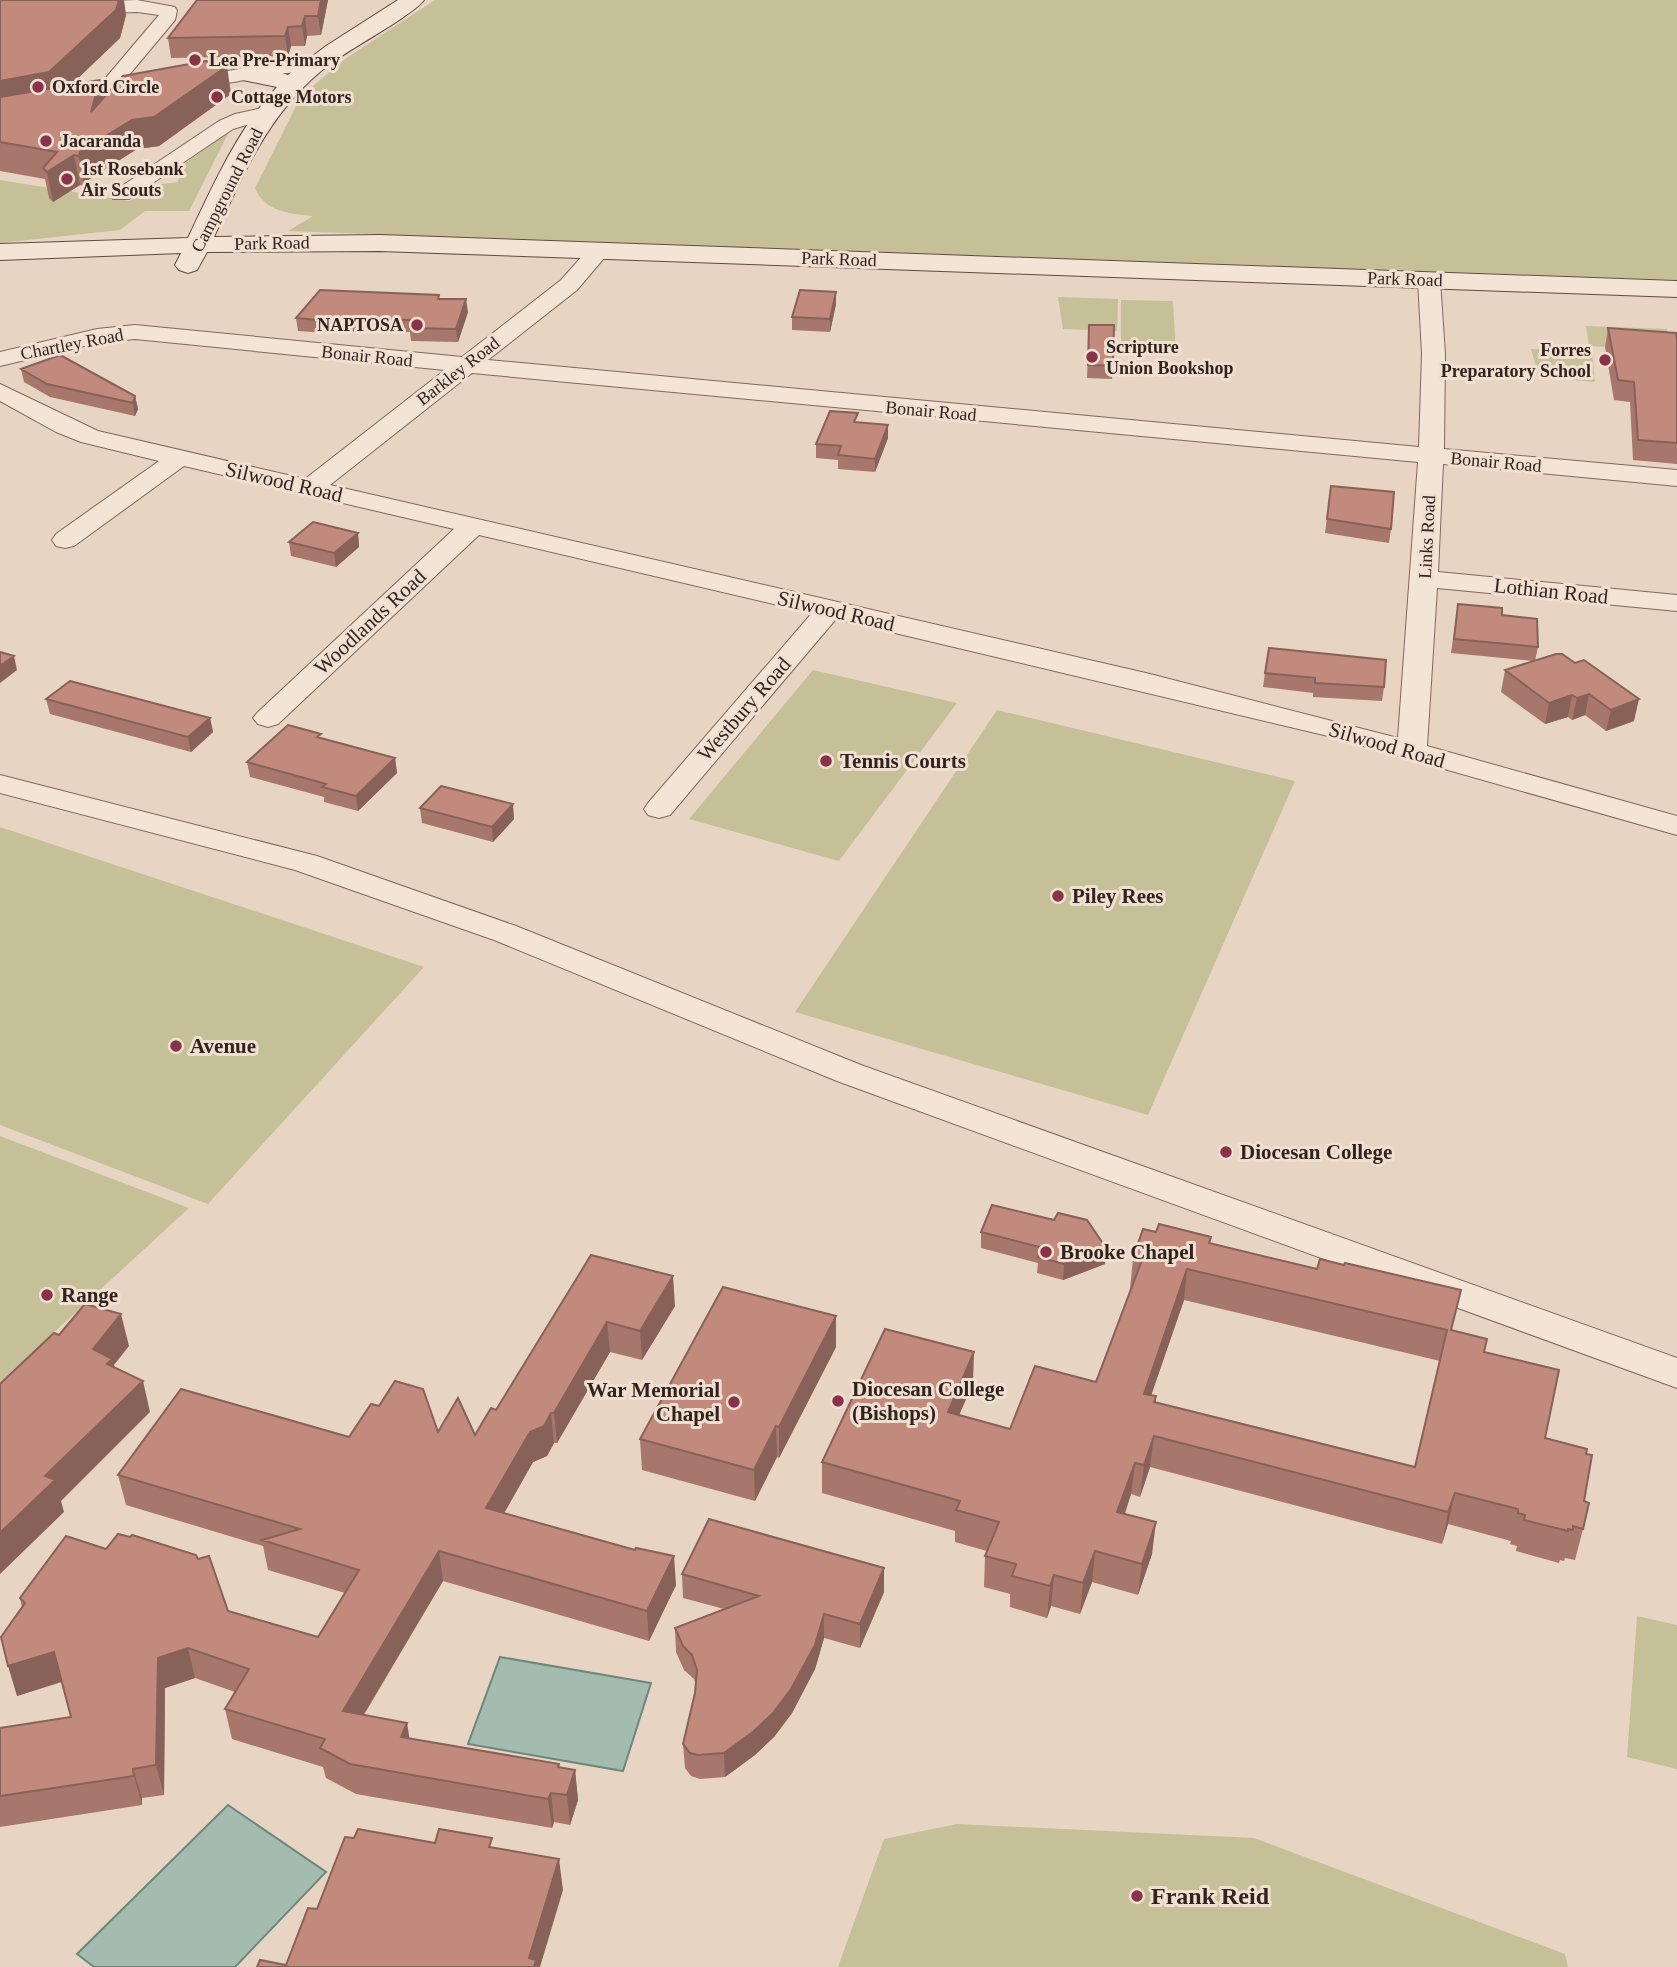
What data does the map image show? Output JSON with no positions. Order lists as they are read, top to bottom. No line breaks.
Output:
{"streets":{"main road":["Campground Road","Park Road"],"street":["Chartley Road","Bonair Road","Barkley Road","Silwood Road","Links Road","Lothian Road","Woodlands Road","Westbury Road"]},"crossings":[["Campground Road","Park Road"],["Park Road","Barkley Road"],["Park Road","Links Road"],["Chartley Road","Bonair Road"],["Bonair Road","Barkley Road"],["Bonair Road","Links Road"],["Barkley Road","Silwood Road"],["Silwood Road","Links Road"],["Silwood Road","Woodlands Road"],["Silwood Road","Westbury Road"],["Links Road","Lothian Road"]],"places":["Lea Pre-Primary","Oxford Circle","Cottage Motors","Jacaranda","1st Rosebank Air Scouts","NAPTOSA","Scripture Union Bookshop","Forres Preparatory School","Tennis Courts","Piley Rees","Avenue","Diocesan College","Brooke Chapel","Range","Diocesan College (Bishops)","War Memorial Chapel","Frank Reid"]}
